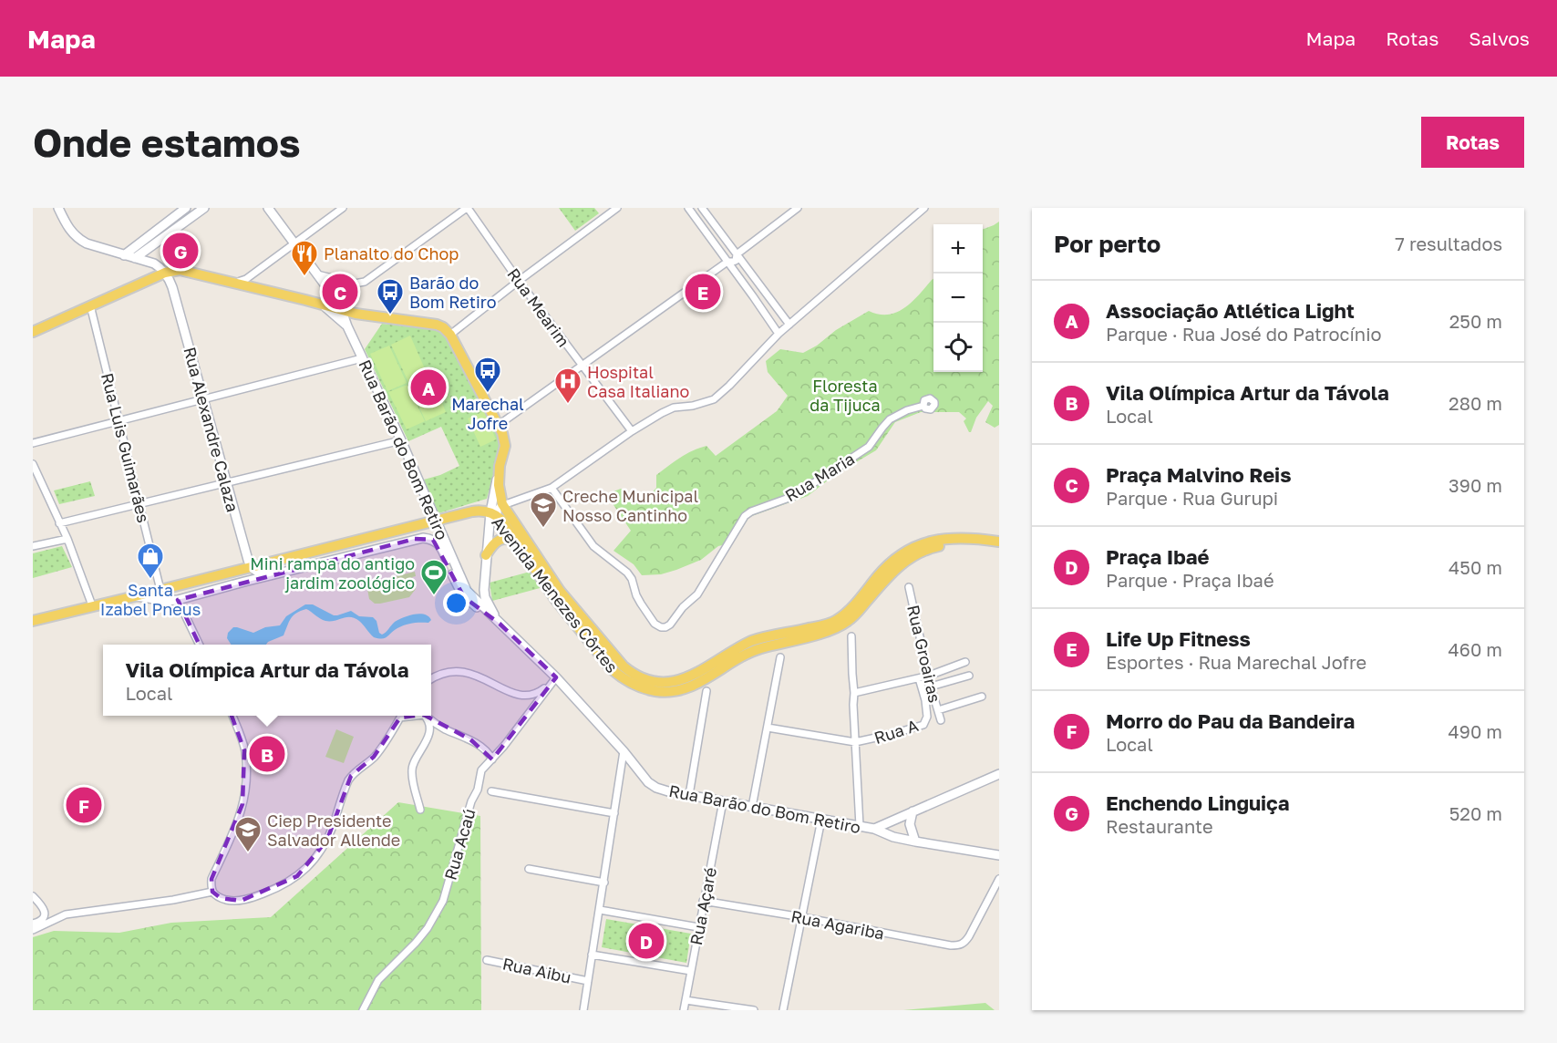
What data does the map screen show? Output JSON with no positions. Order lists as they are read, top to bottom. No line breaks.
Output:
{"streets":{"main road":["Rua Alexandre Calaza","Rua Barão do Bom Retiro","Avenida Menezes Côrtes"],"street":["Rua Mearim","Rua Luis Guimarães","Rua Maria","Rua Groairas","Rua A","Rua Acaú","Rua Açaré","Rua Agariba","Rua Aibu"]},"crossings":[["Rua Alexandre Calaza","Rua Barão do Bom Retiro"],["Rua Barão do Bom Retiro","Rua Acaú"],["Rua Barão do Bom Retiro","Rua Açaré"],["Rua Açaré","Rua Agariba"]],"parks":["Floresta da Tijuca"],"places":{"restaurant":["Planalto do Chop"],"bus stop":["Barão do Bom Retiro","Marechal Jofre"],"hospital":["Hospital Casa Italiano"],"school or university":["Creche Municipal Nosso Cantinho","Ciep Presidente Salvador Allende"],"shop":["Santa Izabel Pneus"],"sports":["Mini rampa do antigo jardim zoológico"]},"page":{"header":"Mapa","nav":["Mapa","Rotas","Salvos"],"buttons":"Rotas","title":"Onde estamos","heading":["Por perto","7 resultados"],"map_buttons":["+","−"],"pins":["G","C","E","A","B","F","D"],"list":[{"mark":"A","name":"Associação Atlética Light","note":"Parque · Rua José do Patrocínio","value":"250 m"},{"mark":"B","name":"Vila Olímpica Artur da Távola","note":"Local","value":"280 m"},{"mark":"C","name":"Praça Malvino Reis","note":"Parque · Rua Gurupi","value":"390 m"},{"mark":"D","name":"Praça Ibaé","note":"Parque · Praça Ibaé","value":"450 m"},{"mark":"E","name":"Life Up Fitness","note":"Esportes · Rua Marechal Jofre","value":"460 m"},{"mark":"F","name":"Morro do Pau da Bandeira","note":"Local","value":"490 m"},{"mark":"G","name":"Enchendo Linguiça","note":"Restaurante","value":"520 m"}],"popup":["Vila Olímpica Artur da Távola","Local"]}}
